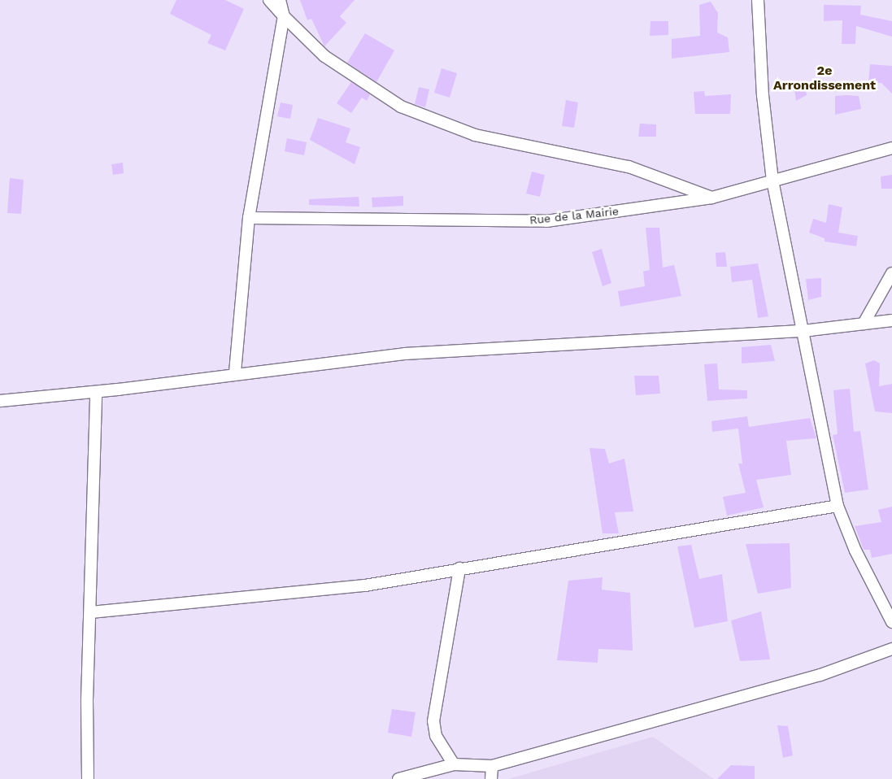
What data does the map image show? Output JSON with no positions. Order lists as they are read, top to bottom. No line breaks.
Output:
{"streets":{"street":["Rue de la Mairie"]},"districts":["2e Arrondissement"]}
